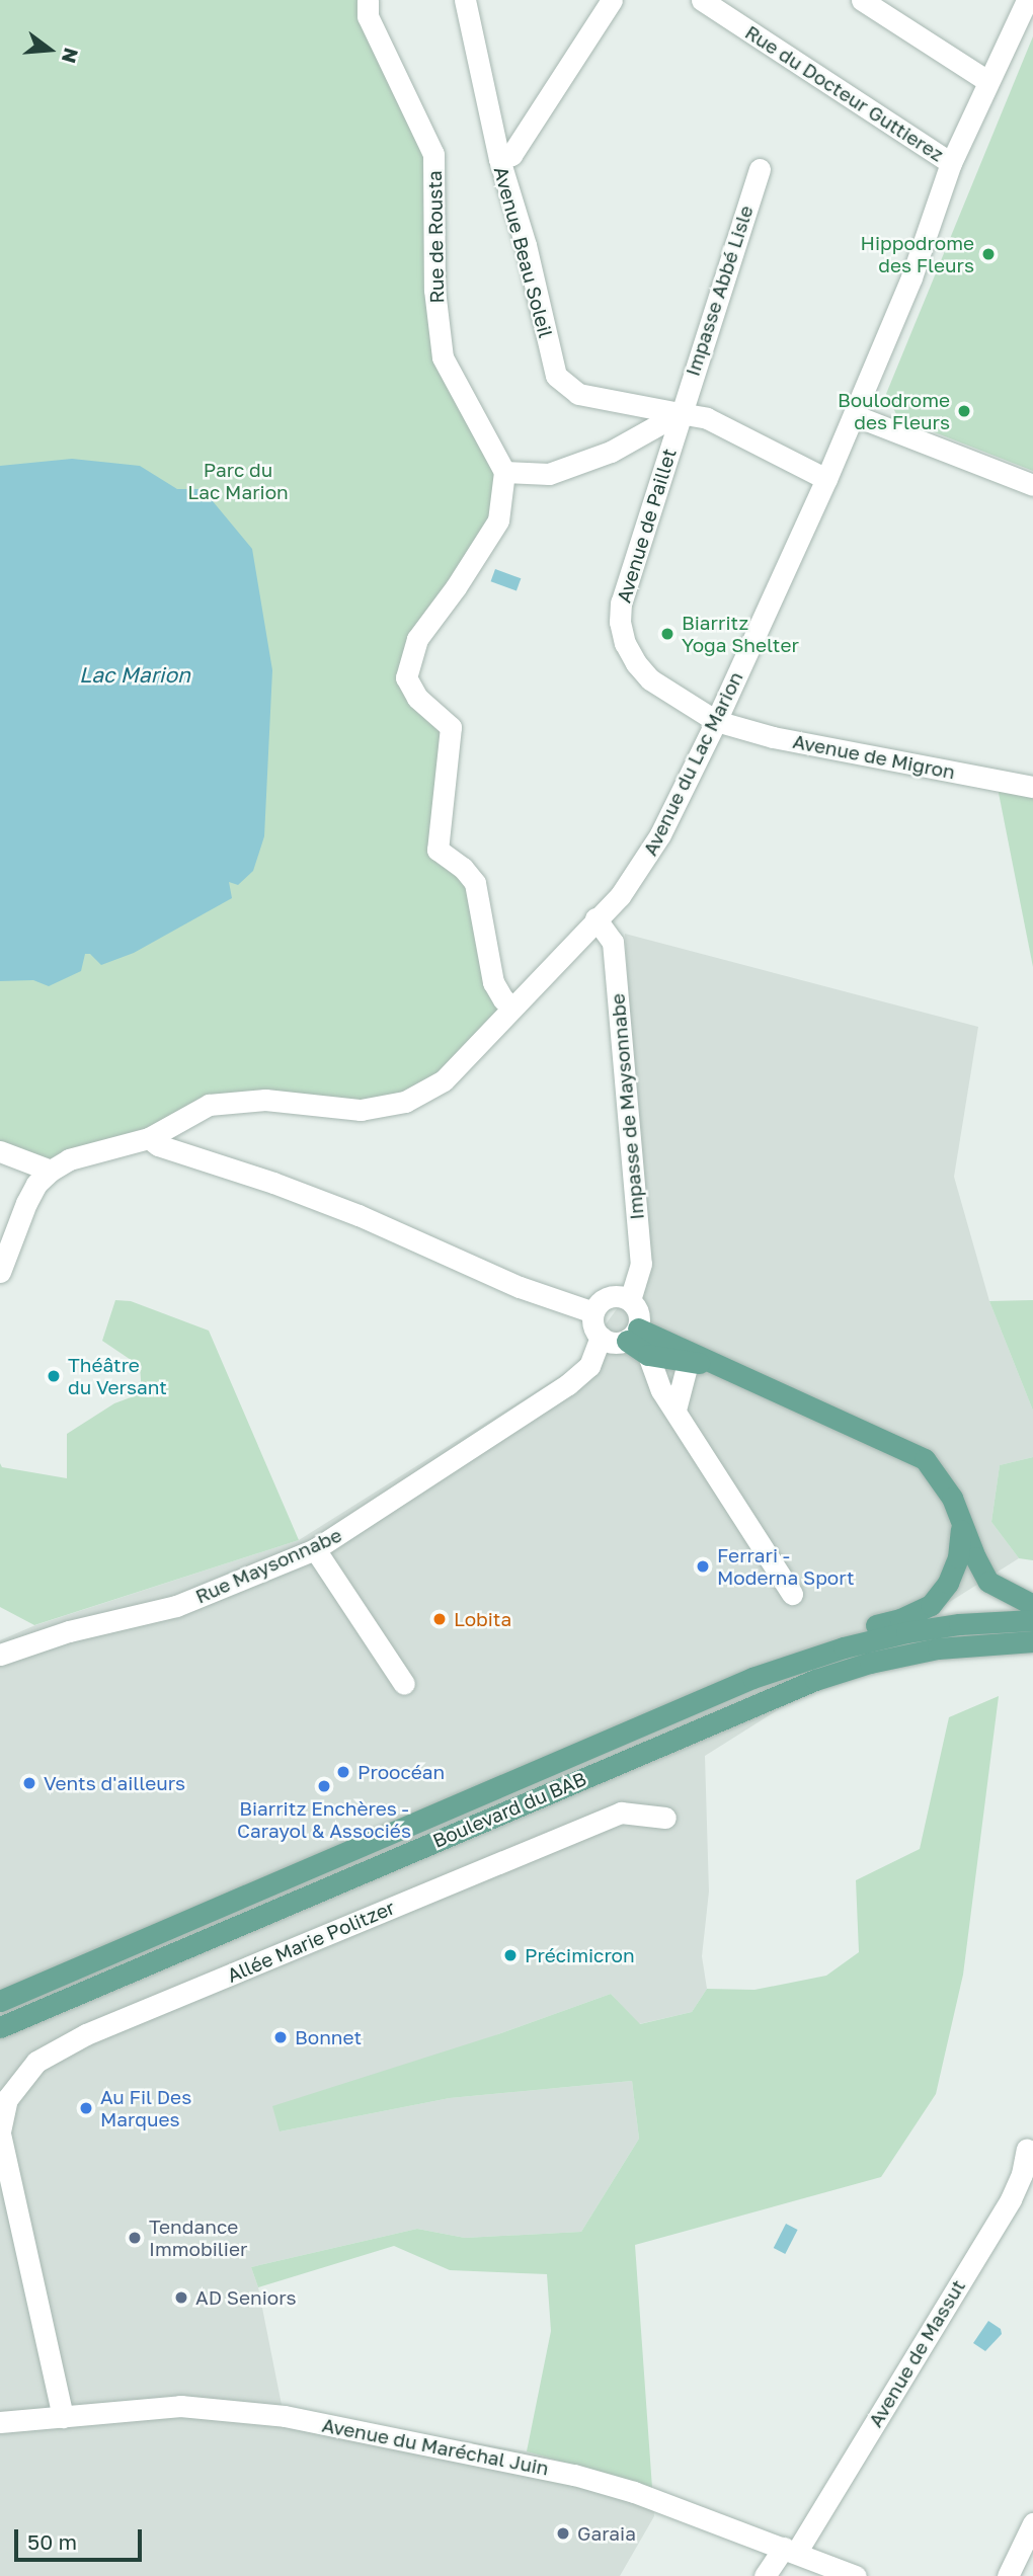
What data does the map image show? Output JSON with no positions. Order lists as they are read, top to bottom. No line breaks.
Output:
{"streets":{"main road":["Boulevard du BAB"],"street":["Rue du Docteur Guttierez","Rue de Rousta","Avenue Beau Soleil","Impasse Abbé Lisle","Avenue de Paillet","Avenue de Migron","Avenue du Lac Marion","Impasse de Maysonnabe","Rue Maysonnabe","Allée Marie Politzer","Avenue de Massut","Avenue du Maréchal Juin"]},"crossings":[["Rue du Docteur Guttierez","Avenue du Lac Marion"],["Avenue Beau Soleil","Impasse Abbé Lisle"],["Avenue Beau Soleil","Avenue de Paillet"],["Avenue Beau Soleil","Avenue du Lac Marion"],["Impasse Abbé Lisle","Avenue de Paillet"],["Avenue de Paillet","Avenue de Migron"],["Avenue de Paillet","Avenue du Lac Marion"],["Avenue de Migron","Avenue du Lac Marion"],["Avenue du Lac Marion","Impasse de Maysonnabe"],["Impasse de Maysonnabe","Rue Maysonnabe"],["Allée Marie Politzer","Avenue du Maréchal Juin"],["Avenue de Massut","Avenue du Maréchal Juin"]],"water":["Lac Marion"],"parks":["Parc du Lac Marion"],"places":["Hippodrome des Fleurs","Boulodrome des Fleurs","Biarritz Yoga Shelter","Théâtre du Versant","Ferrari - Moderna Sport","Lobita","Proocéan","Vents d'ailleurs","Biarritz Enchères - Carayol & Associés","Précimicron","Bonnet","Au Fil Des Marques","Tendance Immobilier","AD Seniors","Garaia"],"scale_bar":"50 m","north":"right"}
